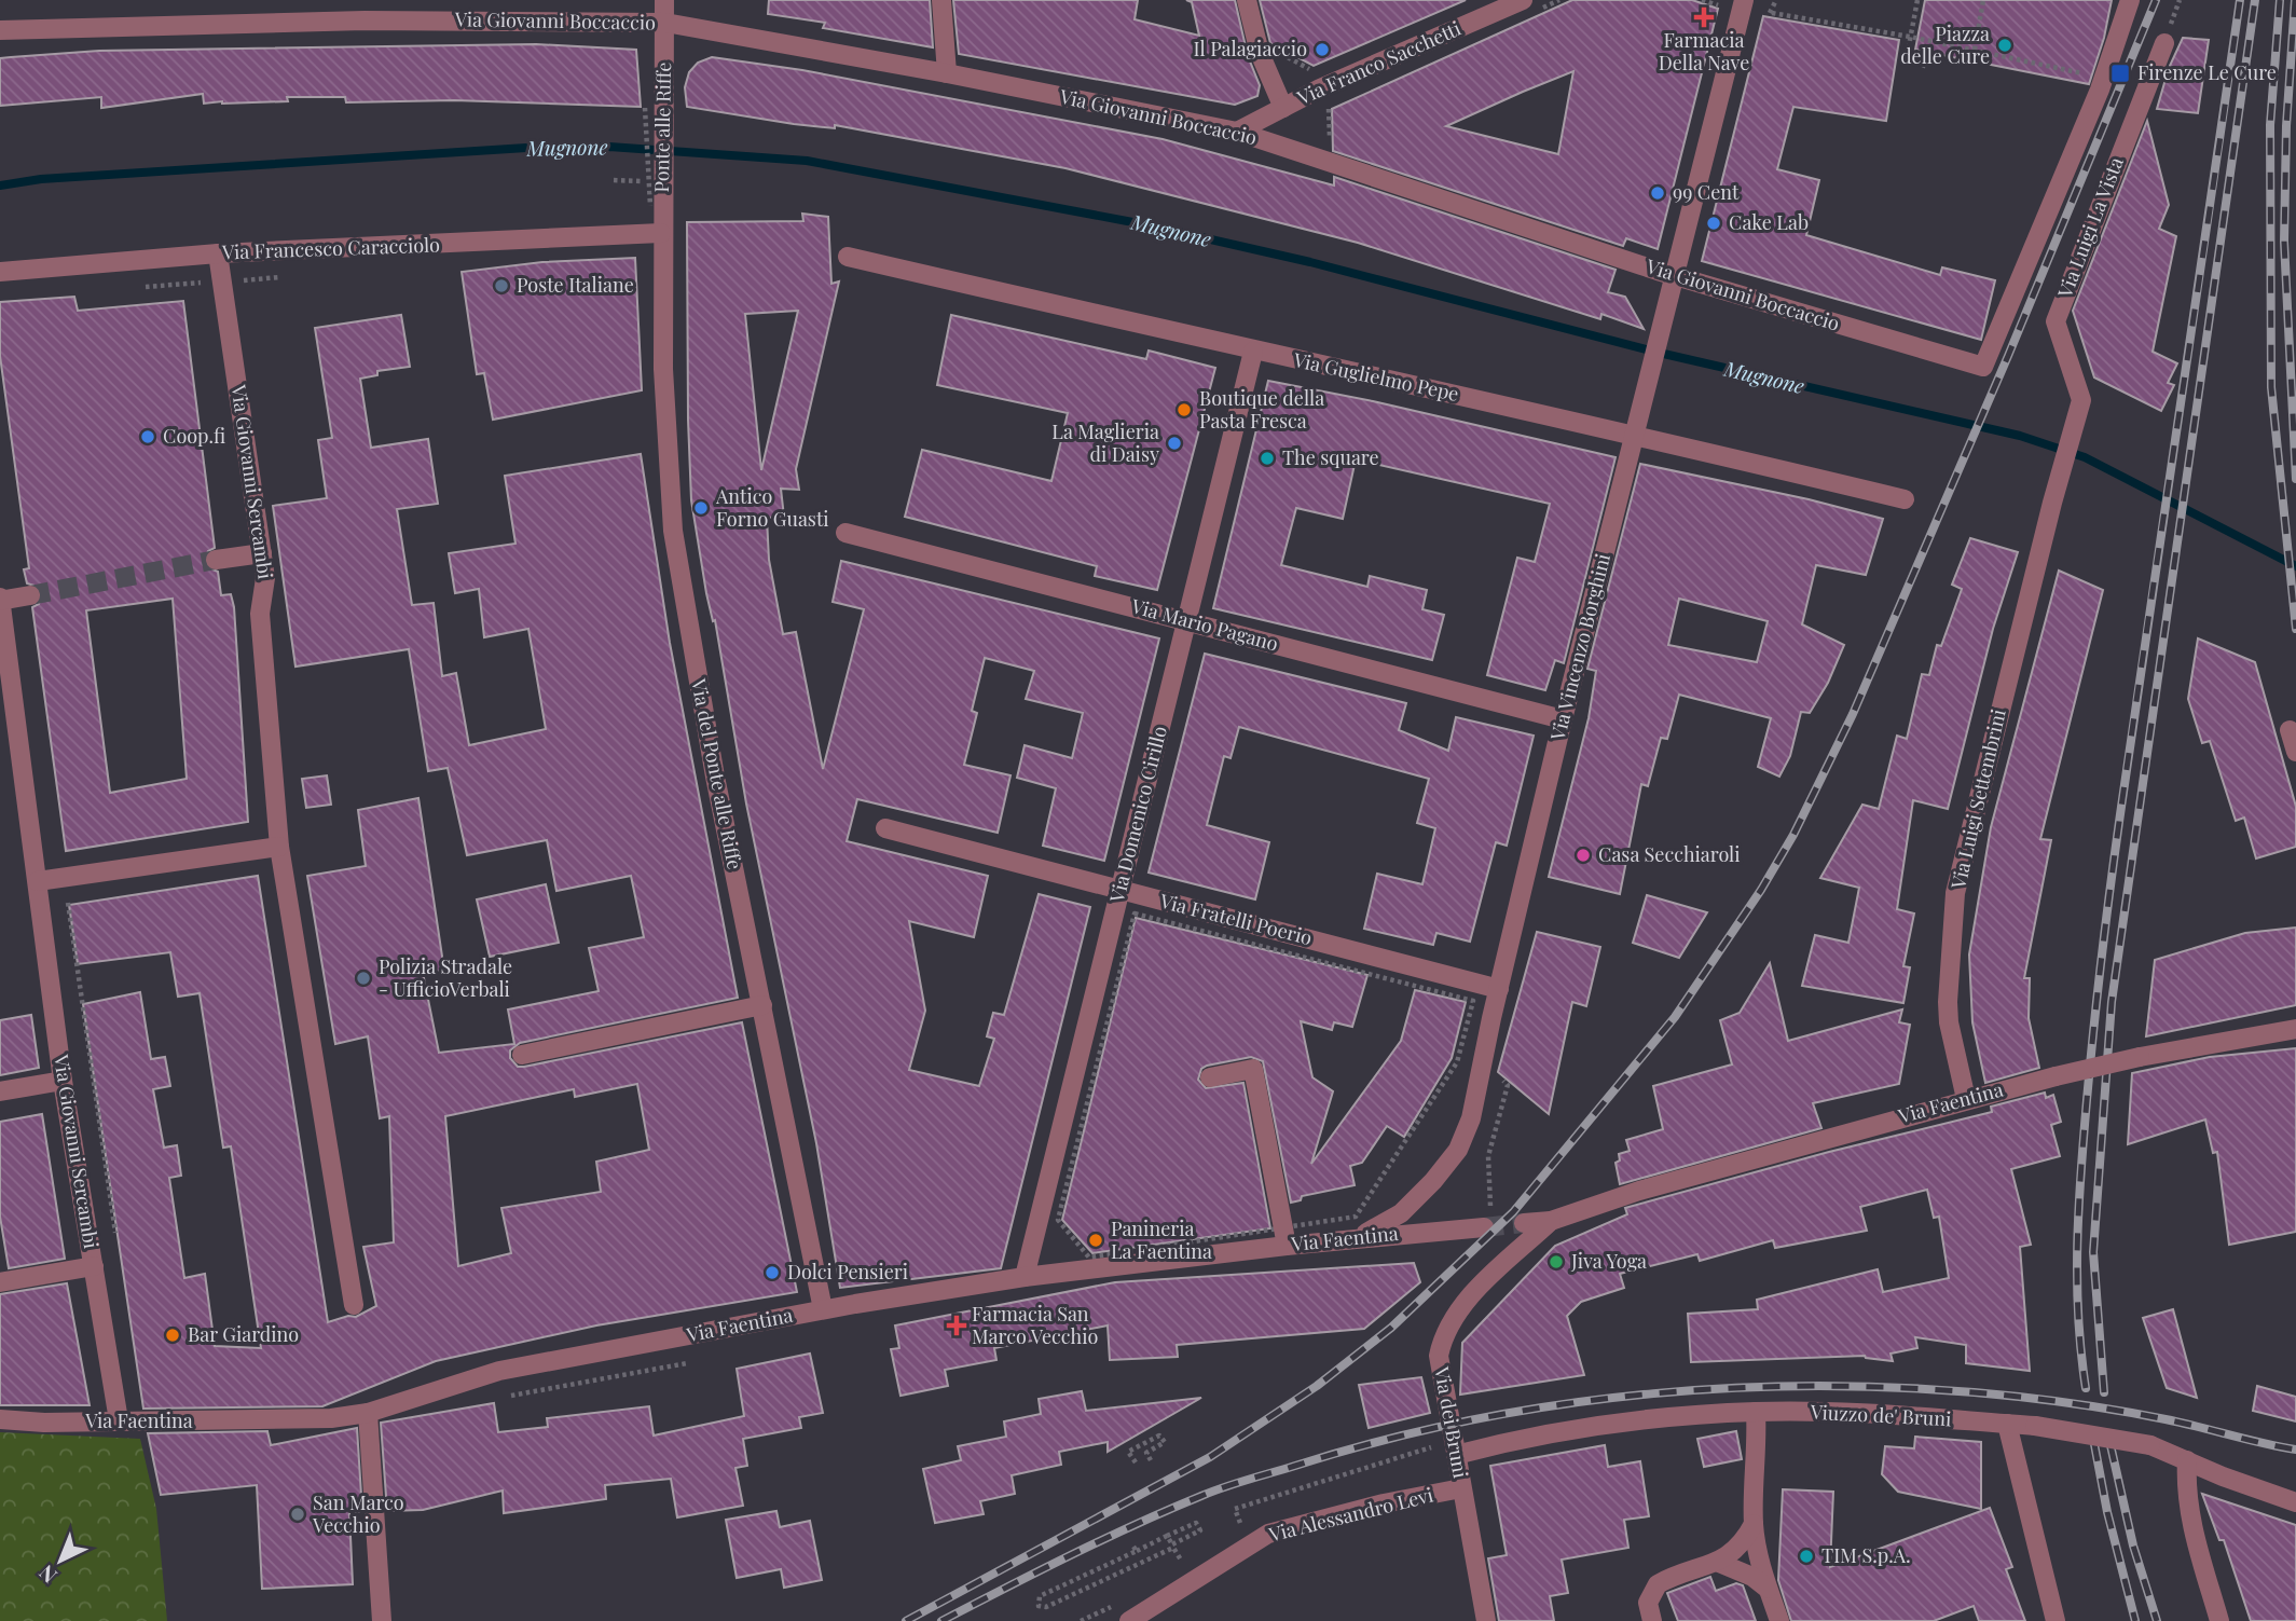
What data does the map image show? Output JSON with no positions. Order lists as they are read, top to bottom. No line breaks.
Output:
{"streets":{"street":["Via Giovanni Boccaccio","Via Franco Sacchetti","Ponte alle Riffe","Via Luigi La Vista","Via Francesco Caracciolo","Via Guglielmo Pepe","Via Giovanni Sercambi","Via Mario Pagano","Via Vincenzo Borghini","Via del Ponte alle Riffe","Via Luigi Settembrini","Via Domenico Cirillo","Via Fratelli Poerio","Via Faentina","Viuzzo de' Bruni","Via dei Bruni","Via Alessandro Levi"]},"crossings":[["Via Giovanni Boccaccio","Via Franco Sacchetti"],["Via Giovanni Boccaccio","Ponte alle Riffe"],["Via Giovanni Boccaccio","Via Vincenzo Borghini"],["Ponte alle Riffe","Via Francesco Caracciolo"],["Ponte alle Riffe","Via del Ponte alle Riffe"],["Via Luigi La Vista","Via Luigi Settembrini"],["Via Francesco Caracciolo","Via Giovanni Sercambi"],["Via Francesco Caracciolo","Via del Ponte alle Riffe"],["Via Guglielmo Pepe","Via Vincenzo Borghini"],["Via Guglielmo Pepe","Via Domenico Cirillo"],["Via Giovanni Sercambi","Via Faentina"],["Via Mario Pagano","Via Vincenzo Borghini"],["Via Mario Pagano","Via Domenico Cirillo"],["Via Vincenzo Borghini","Via Fratelli Poerio"],["Via Vincenzo Borghini","Via Faentina"],["Via del Ponte alle Riffe","Via Faentina"],["Via Luigi Settembrini","Via Faentina"],["Via Domenico Cirillo","Via Fratelli Poerio"],["Via Domenico Cirillo","Via Faentina"],["Via Faentina","Via dei Bruni"],["Viuzzo de' Bruni","Via dei Bruni"],["Via dei Bruni","Via Alessandro Levi"]],"water":["Mugnone"],"places":{"health":["Farmacia Della Nave","Farmacia San Marco Vecchio"],"other":["Piazza delle Cure","Il Palagiaccio","99 Cent","Cake Lab","Poste Italiane","Boutique della Pasta Fresca","Coop.fi","La Maglieria di Daisy","The square","Antico Forno Guasti","Casa Secchiaroli","Polizia Stradale - UfficioVerbali","Panineria La Faentina","Jiva Yoga","Dolci Pensieri","Bar Giardino","San Marco Vecchio","TIM S.p.A."],"transit":["Firenze Le Cure"]},"north":"bottom left"}
